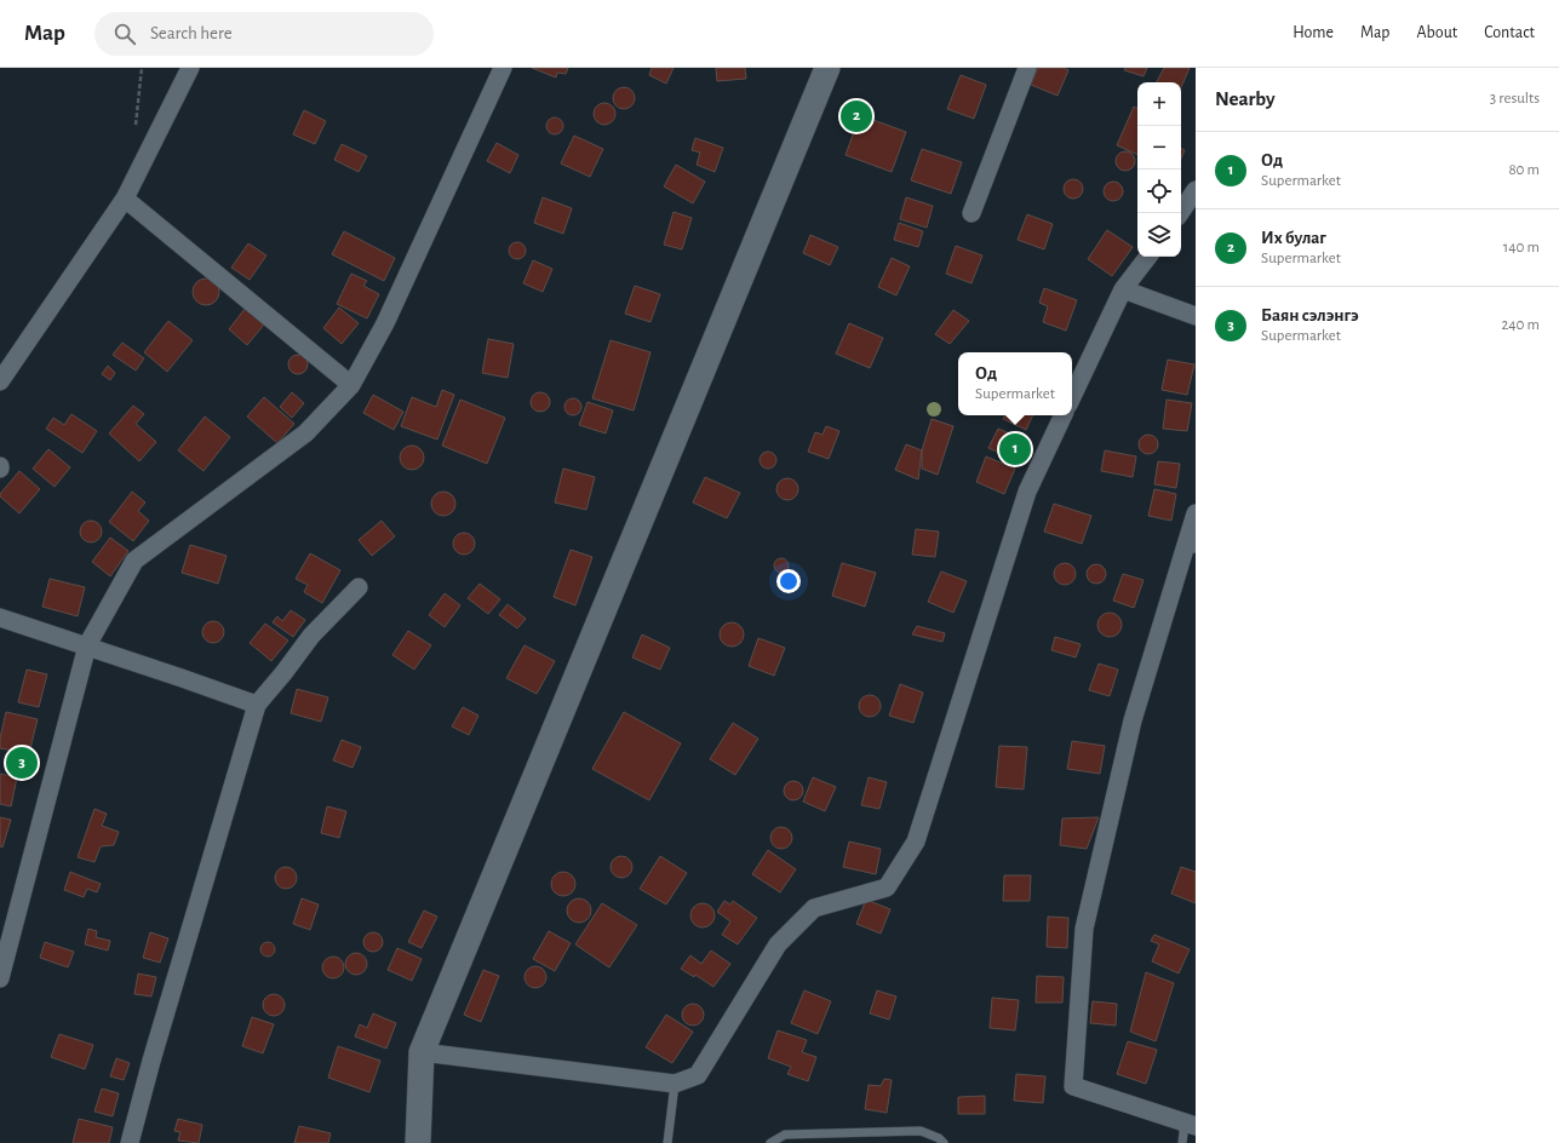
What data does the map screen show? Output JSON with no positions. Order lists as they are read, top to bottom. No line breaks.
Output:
{"page":{"header":"Map","search":"Search here","nav":["Home","Map","About","Contact"],"heading":["Nearby","3 results"],"map_buttons":["+","−"],"pins":["2","1","3"],"list":[{"mark":"1","name":"Од","note":"Supermarket","value":"80 m"},{"mark":"2","name":"Их булаг","note":"Supermarket","value":"140 m"},{"mark":"3","name":"Баян сэлэнгэ","note":"Supermarket","value":"240 m"}],"popup":["Од","Supermarket"]}}
